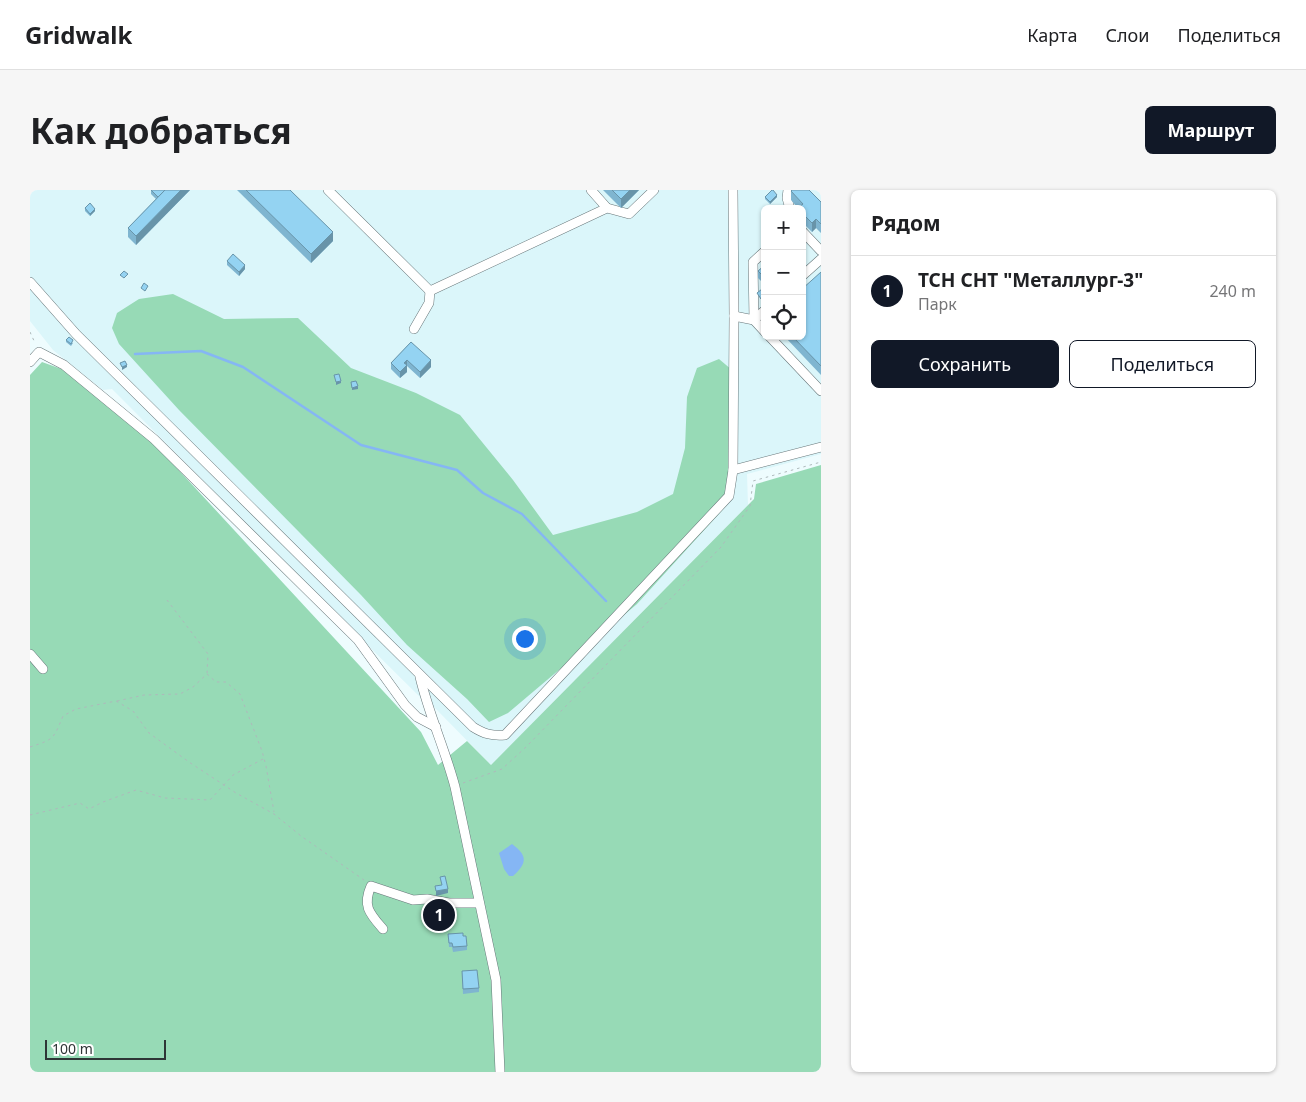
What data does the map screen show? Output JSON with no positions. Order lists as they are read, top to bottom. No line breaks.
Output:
{"scale_bar":"100 m","page":{"header":"Gridwalk","nav":["Карта","Слои","Поделиться"],"buttons":["Маршрут",["Сохранить","Поделиться"]],"title":"Как добраться","heading":"Рядом","map_buttons":["+","−"],"list":[{"mark":"1","name":"ТСН СНТ \"Металлург-3\"","note":"Парк","value":"240 m"}],"pins":"1","scale":"100 m"}}
